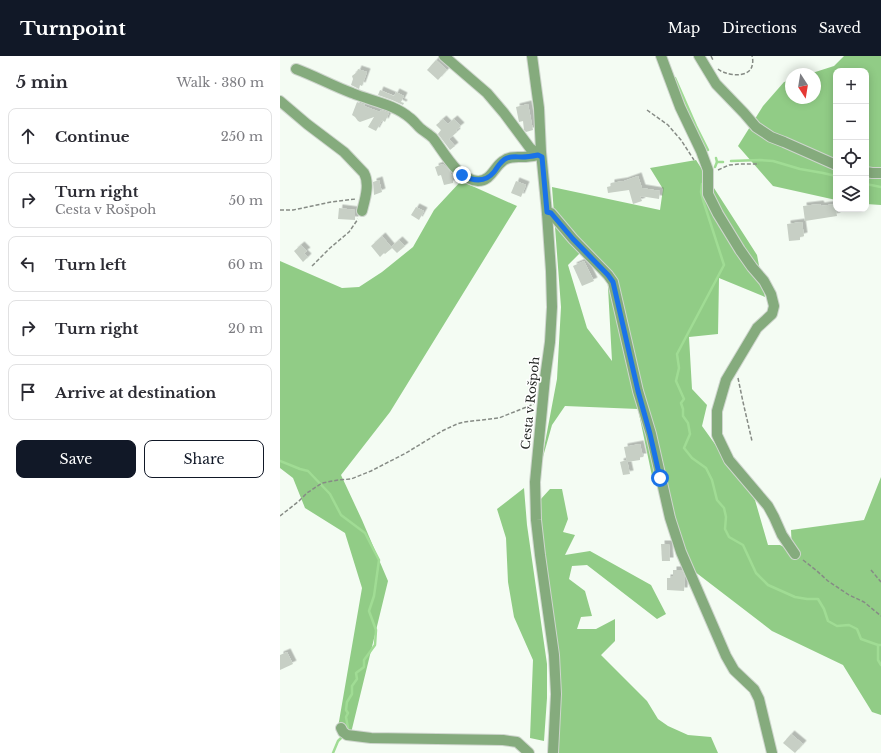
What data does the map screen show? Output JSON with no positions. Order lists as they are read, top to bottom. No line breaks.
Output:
{"streets":{"street":["Cesta v Rošpoh"]},"north":"bottom","page":{"header":"Turnpoint","nav":["Map","Directions","Saved"],"heading":["5 min","Walk · 380 m"],"map_buttons":["+","−"],"list":[["Continue","250 m"],["Turn right","Cesta v Rošpoh","50 m"],["Turn left","60 m"],["Turn right","20 m"],"Arrive at destination"],"buttons":["Save","Share"]}}
